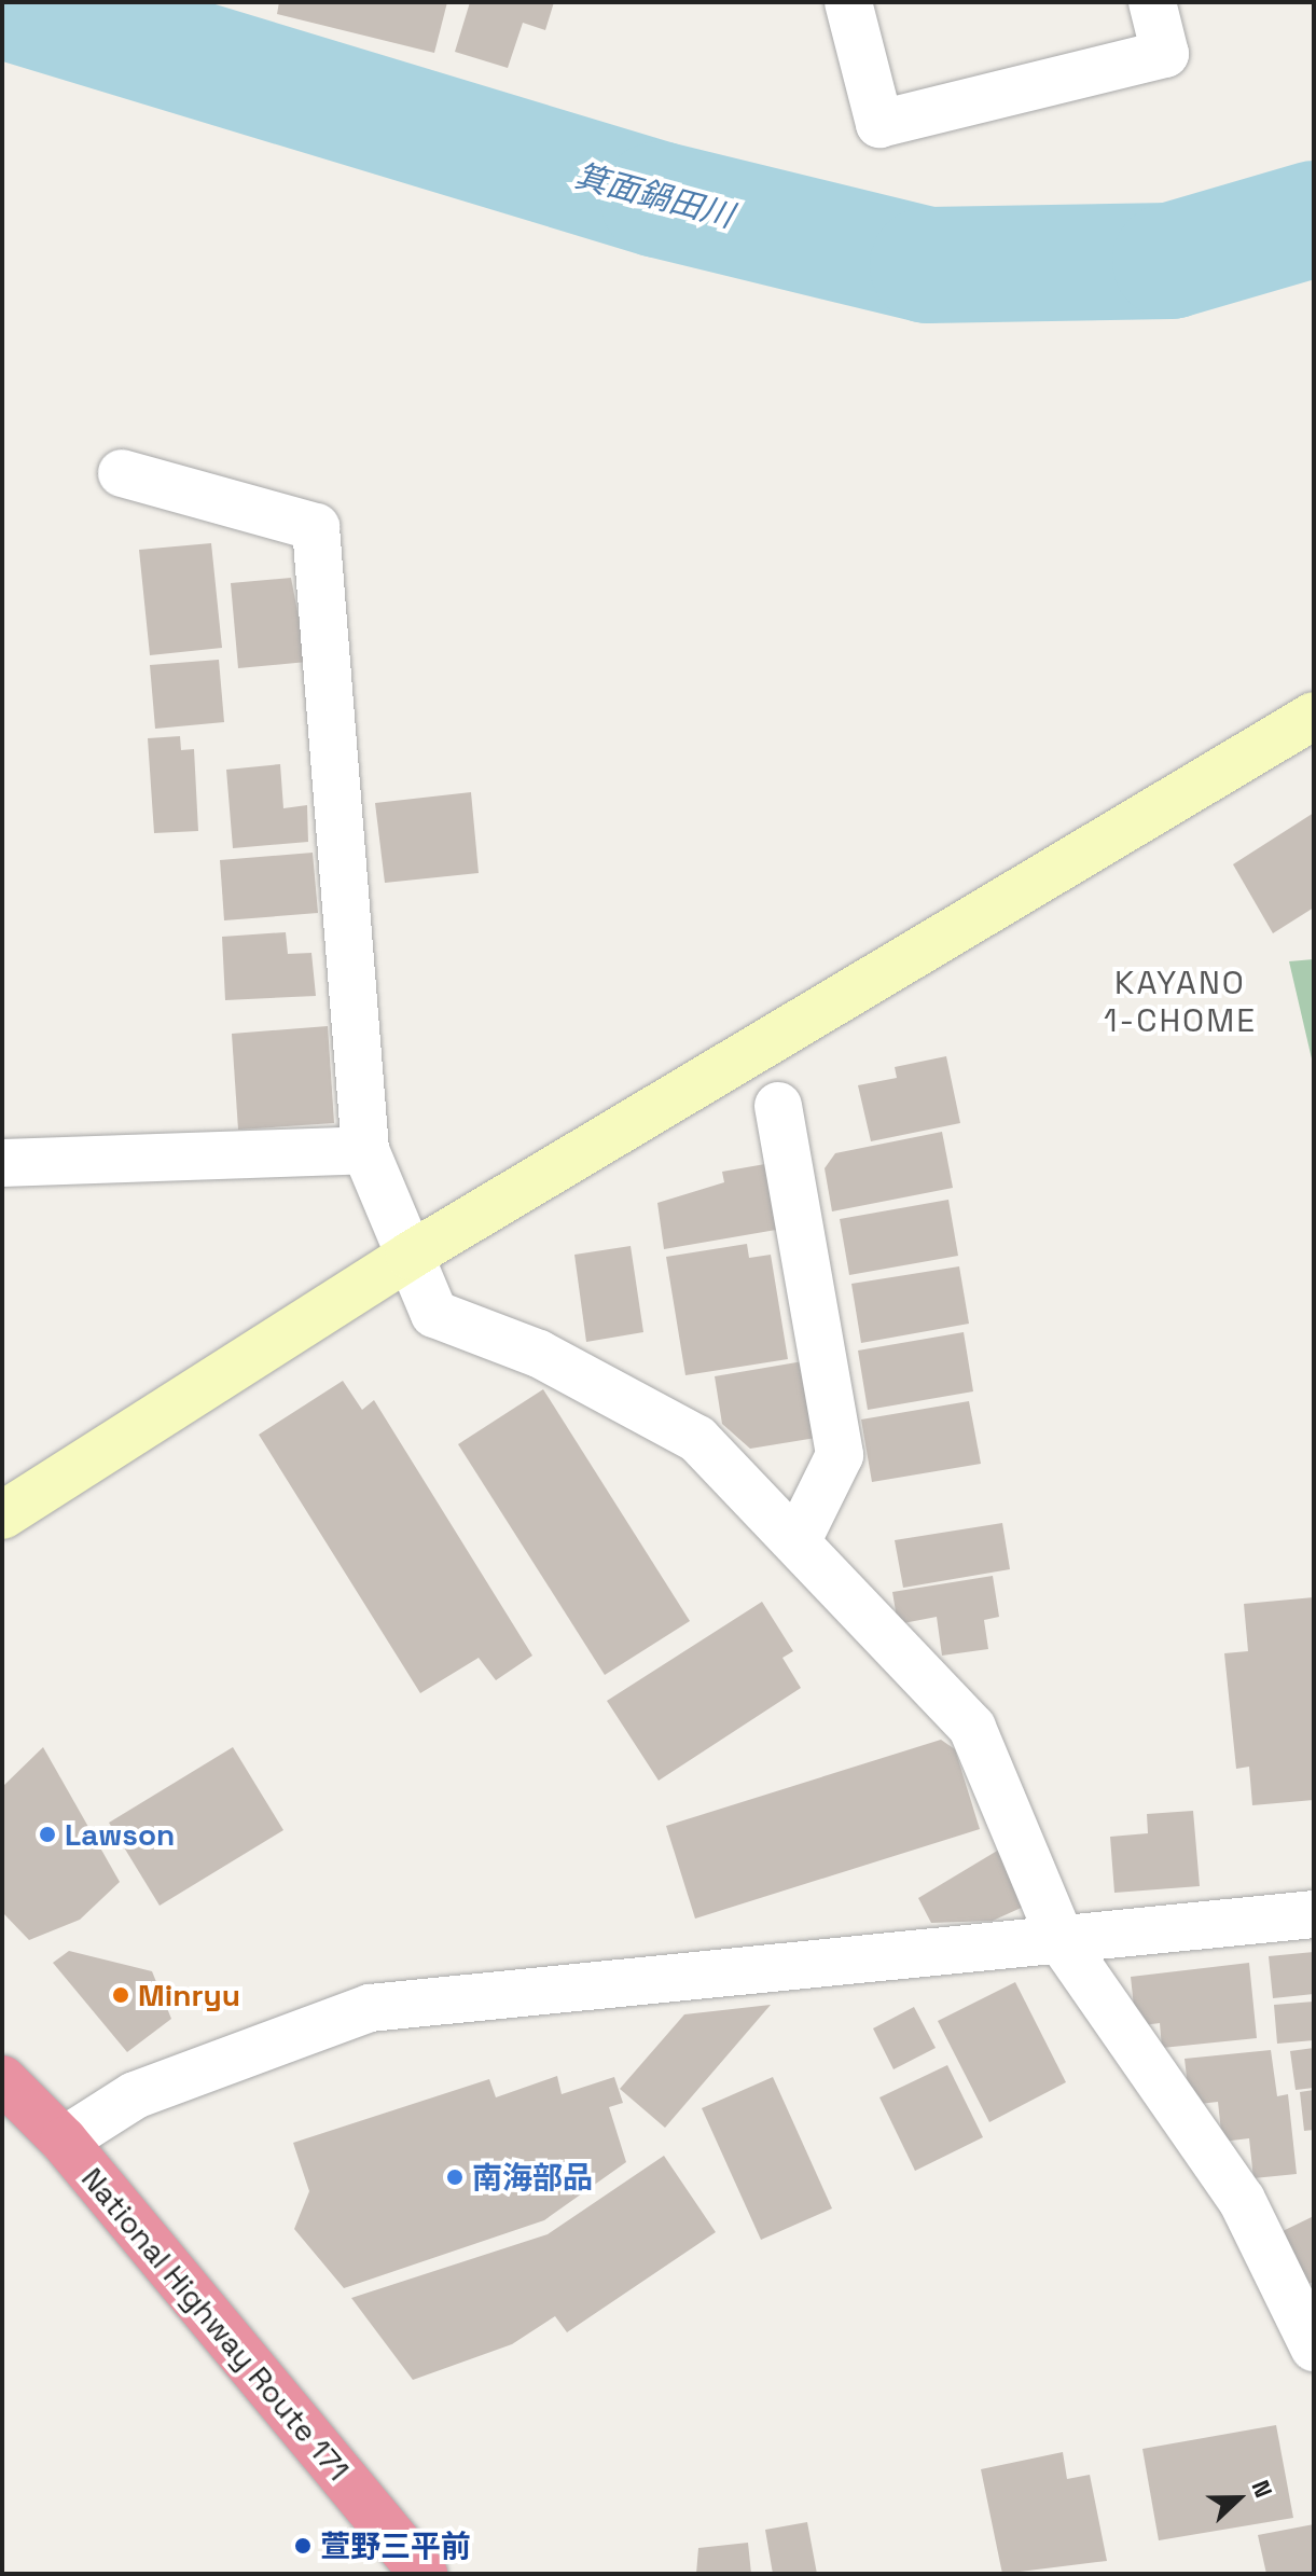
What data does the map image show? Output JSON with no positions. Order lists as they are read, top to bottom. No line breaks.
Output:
{"streets":{"highway":["National Highway Route 171"]},"districts":["KAYANO 1-CHOME"],"water":["箕面鍋田川"],"places":["Lawson","Minryu","南海部品","萱野三平前"],"north":"right"}
